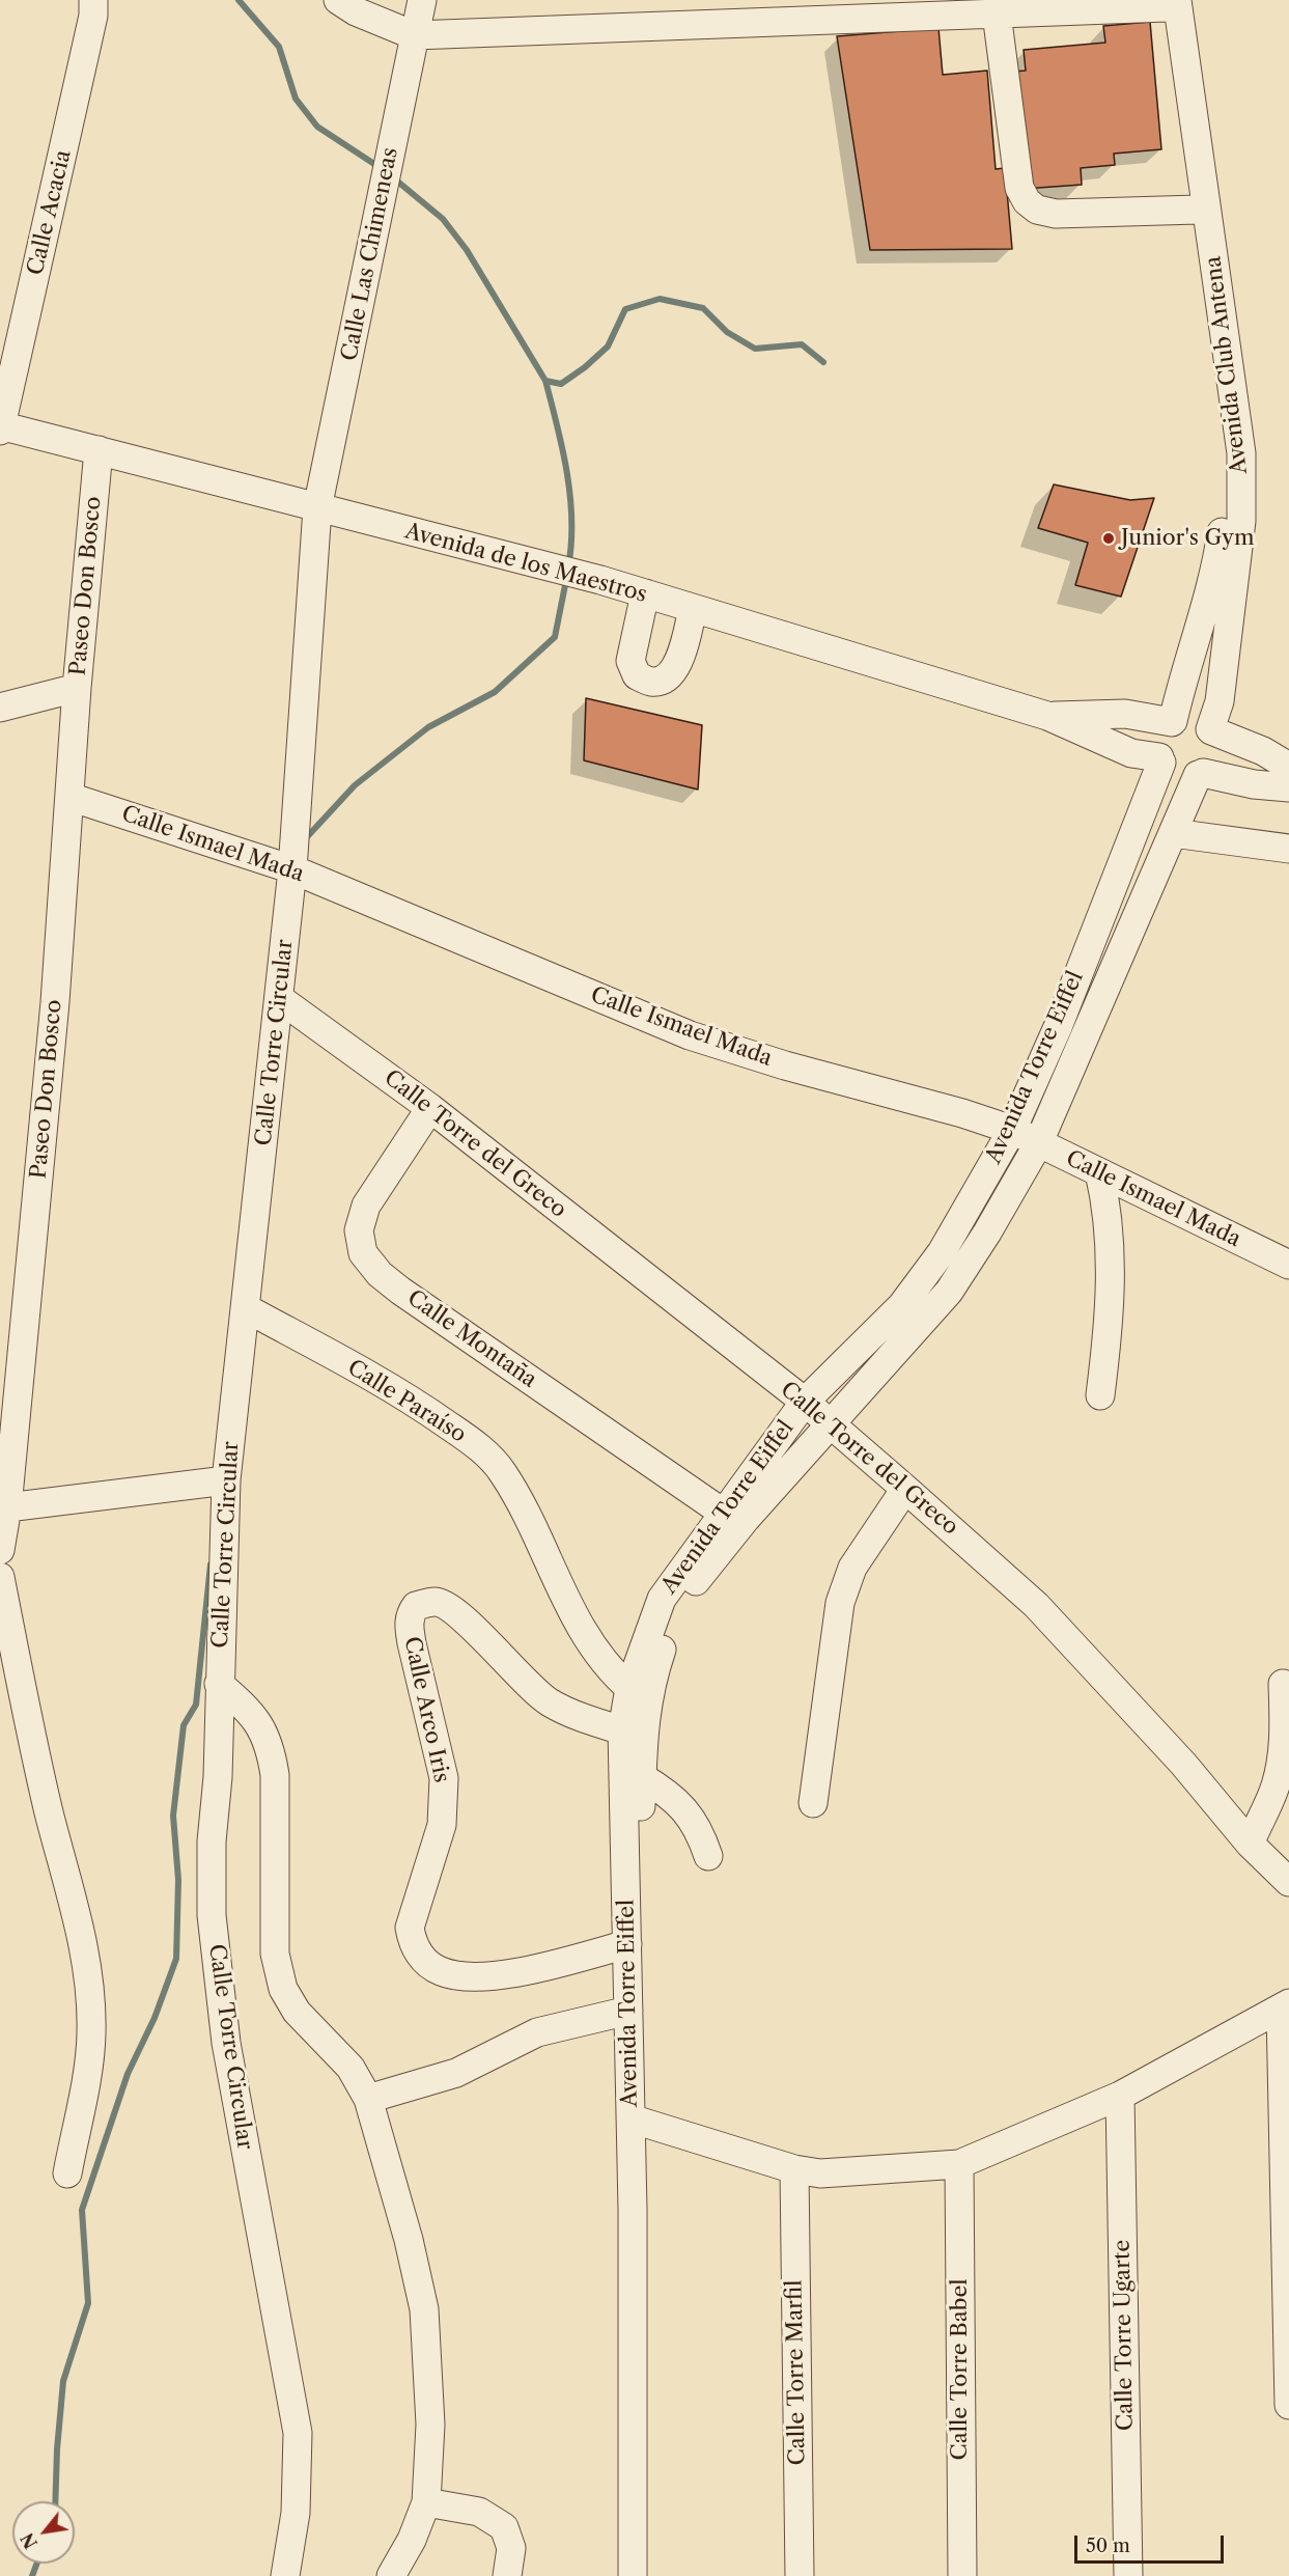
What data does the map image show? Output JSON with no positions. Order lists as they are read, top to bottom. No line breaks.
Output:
{"streets":{"street":["Calle Acacia","Calle Las Chimeneas","Avenida Club Antena","Avenida de los Maestros","Paseo Don Bosco","Calle Ismael Mada","Calle Torre Circular","Avenida Torre Eiffel","Calle Torre del Greco","Calle Montaña","Calle Paraíso","Calle Arco Iris","Calle Torre Ugarte","Calle Torre Babel","Calle Torre Marfil"]},"crossings":[["Calle Acacia","Avenida de los Maestros"],["Calle Las Chimeneas","Avenida de los Maestros"],["Calle Las Chimeneas","Calle Torre Circular"],["Avenida Club Antena","Avenida de los Maestros"],["Avenida Club Antena","Avenida Torre Eiffel"],["Avenida de los Maestros","Paseo Don Bosco"],["Avenida de los Maestros","Calle Torre Circular"],["Avenida de los Maestros","Avenida Torre Eiffel"],["Paseo Don Bosco","Calle Ismael Mada"],["Calle Ismael Mada","Calle Torre Circular"],["Calle Ismael Mada","Avenida Torre Eiffel"],["Calle Torre Circular","Calle Torre del Greco"],["Calle Torre Circular","Calle Paraíso"],["Avenida Torre Eiffel","Calle Torre del Greco"],["Avenida Torre Eiffel","Calle Montaña"],["Avenida Torre Eiffel","Calle Paraíso"],["Avenida Torre Eiffel","Calle Arco Iris"],["Calle Torre del Greco","Calle Montaña"]],"places":["Junior's Gym"],"scale_bar":"50 m","north":"bottom left"}
